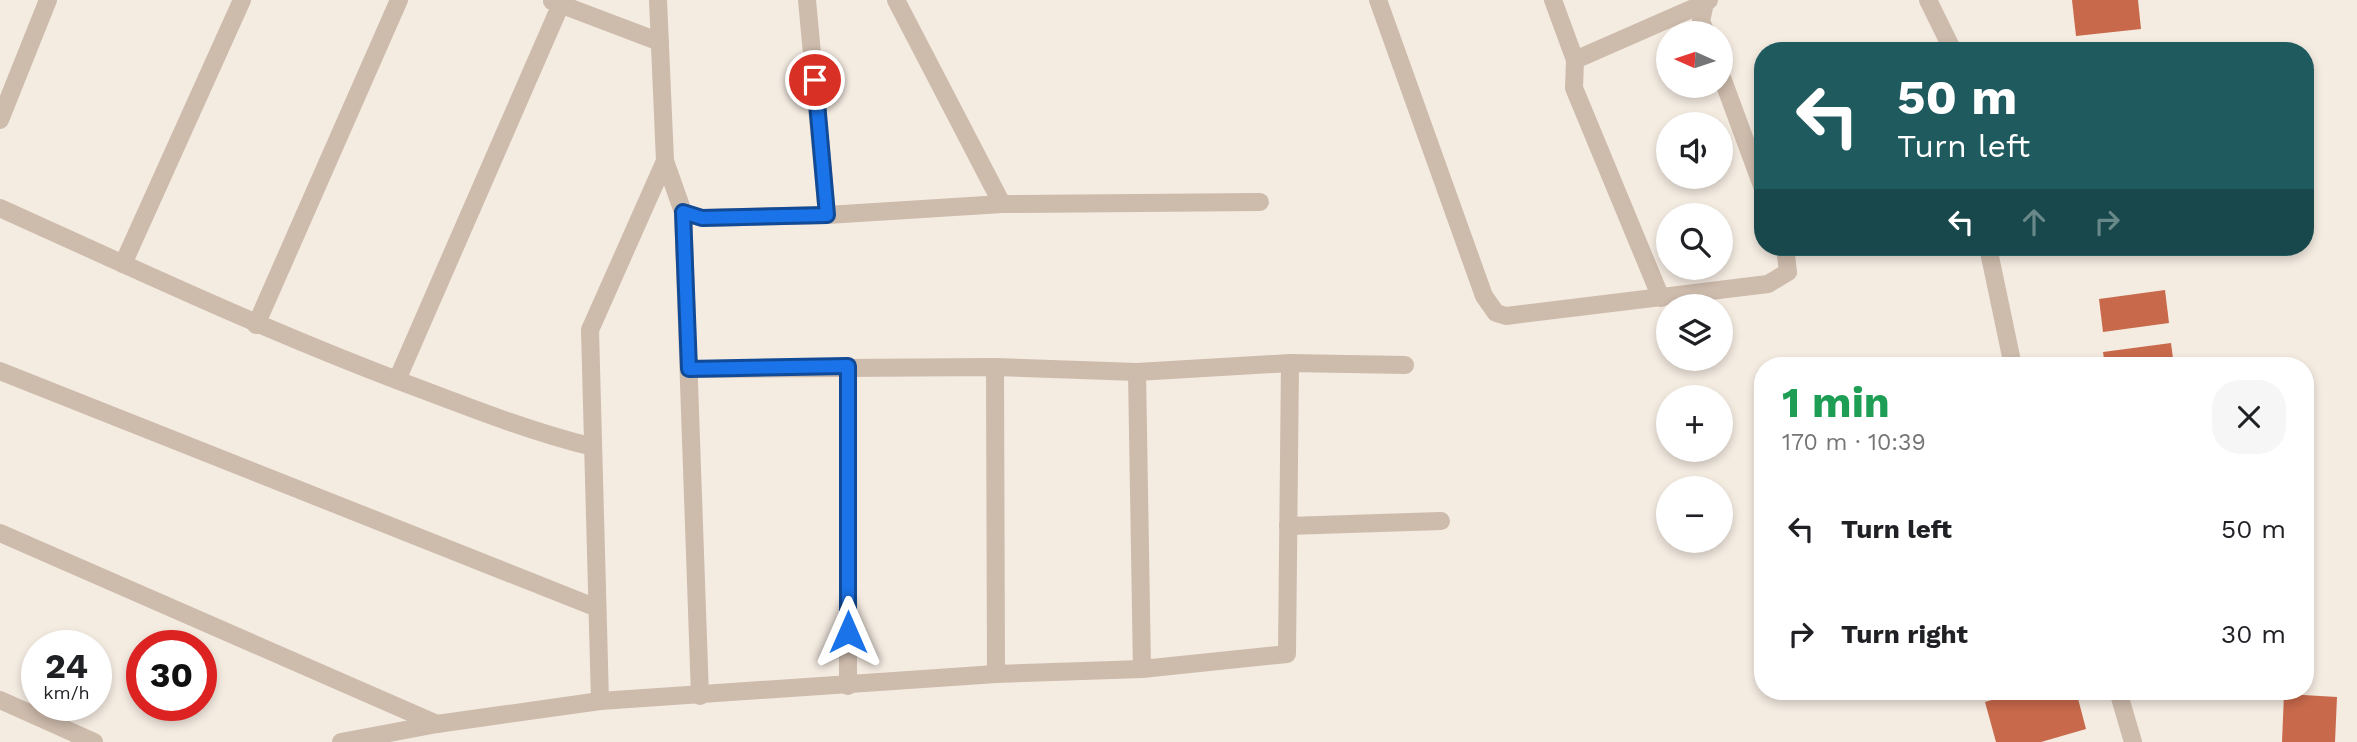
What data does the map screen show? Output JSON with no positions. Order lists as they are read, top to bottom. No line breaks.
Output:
{"north":"left","page":{"map_buttons":["+","−"],"turn":["50 m","Turn left"],"heading":["1 min","170 m · 10:39"],"list":[{"name":"Turn left","value":"50 m"},{"name":"Turn right","value":"30 m"}],"speed":"24 km/h","limit":"30"}}
